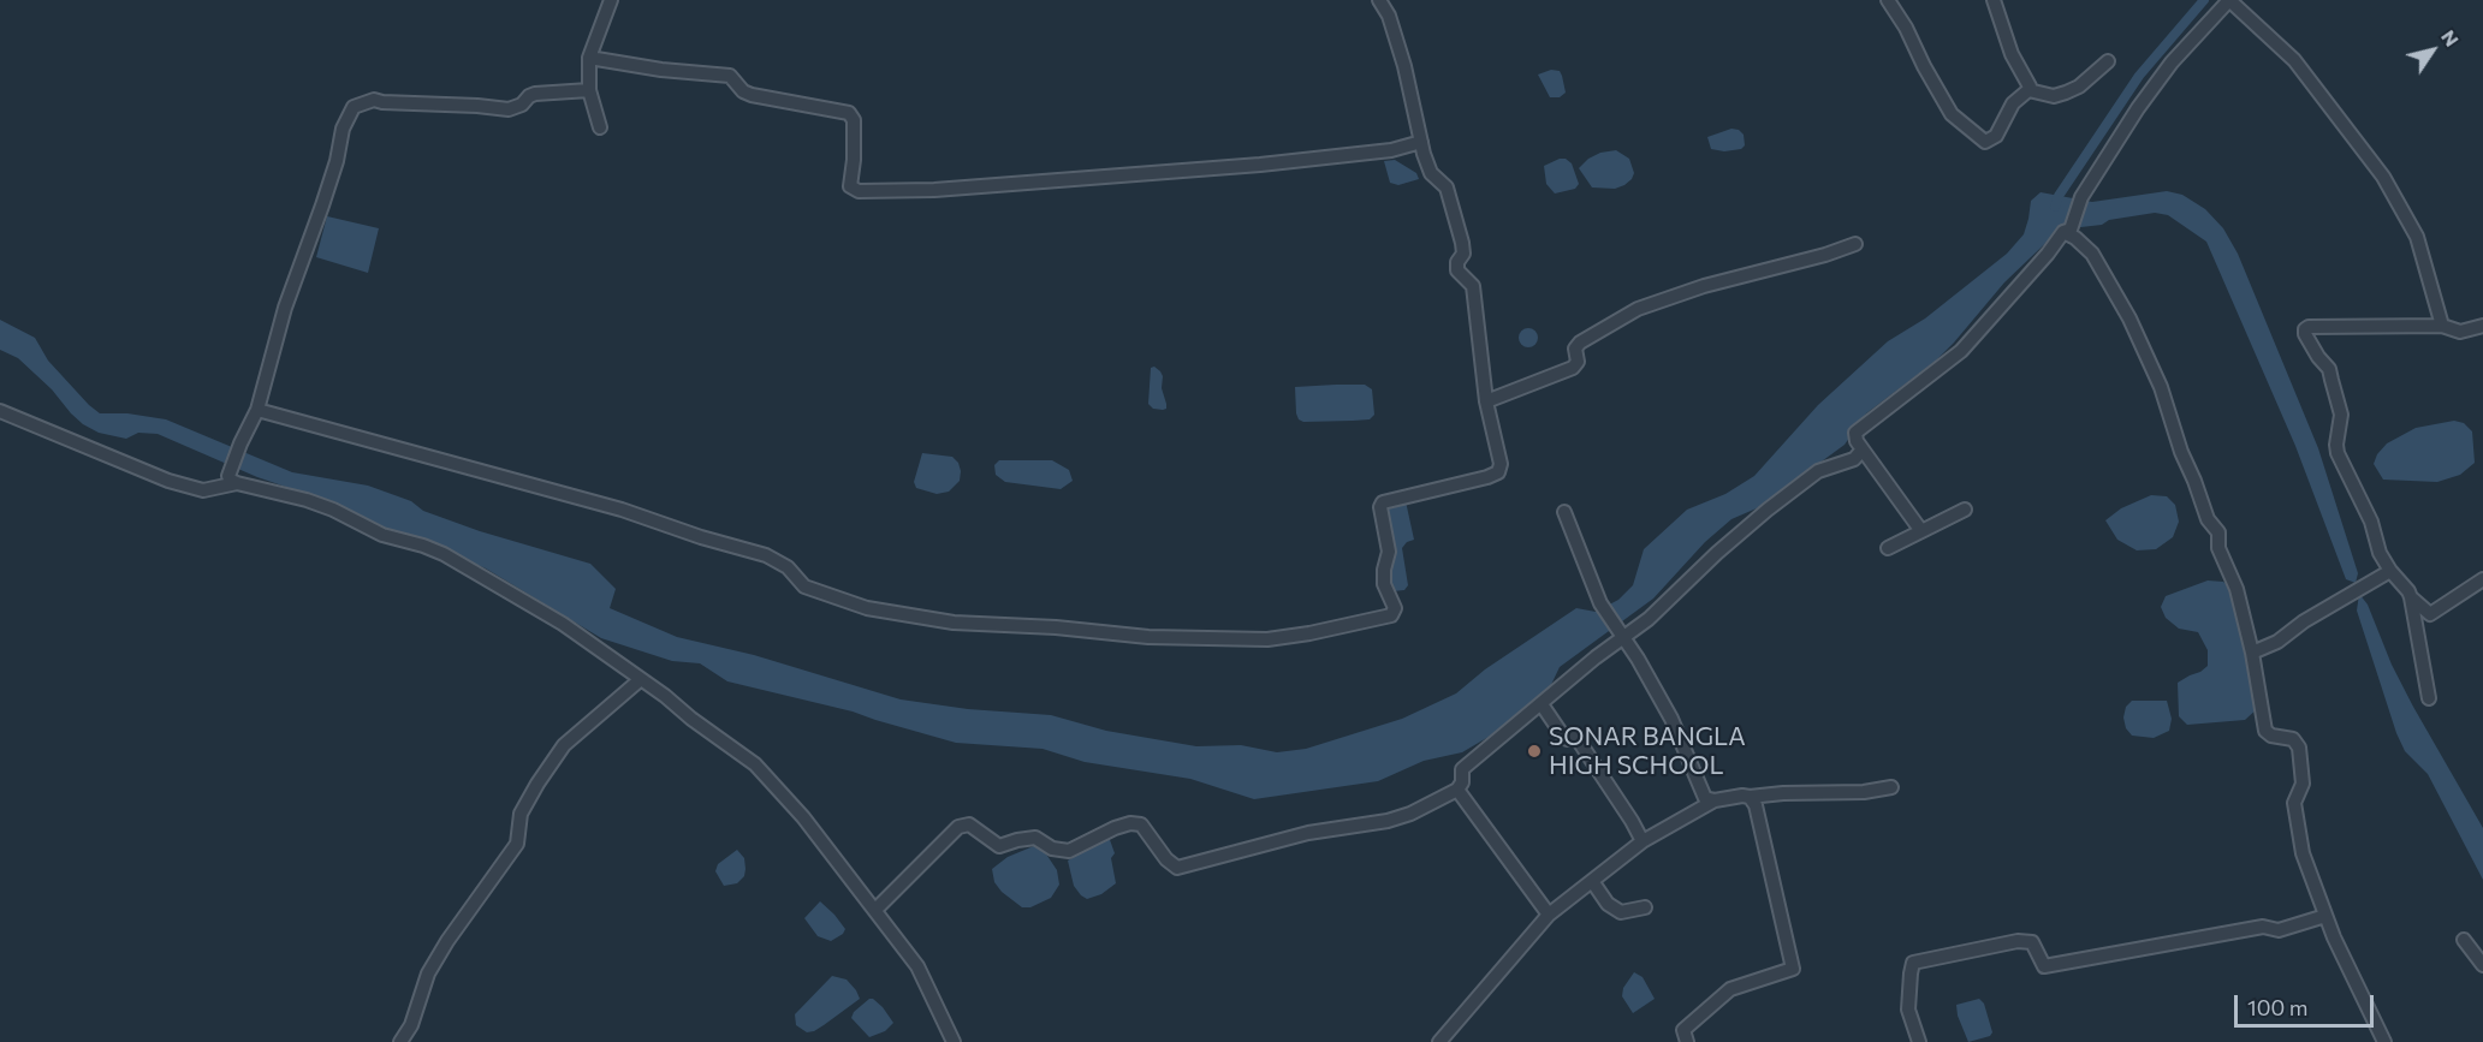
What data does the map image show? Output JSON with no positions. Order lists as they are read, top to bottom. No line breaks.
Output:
{"places":["SONAR BANGLA HIGH SCHOOL"],"scale_bar":"100 m","north":"top right"}
